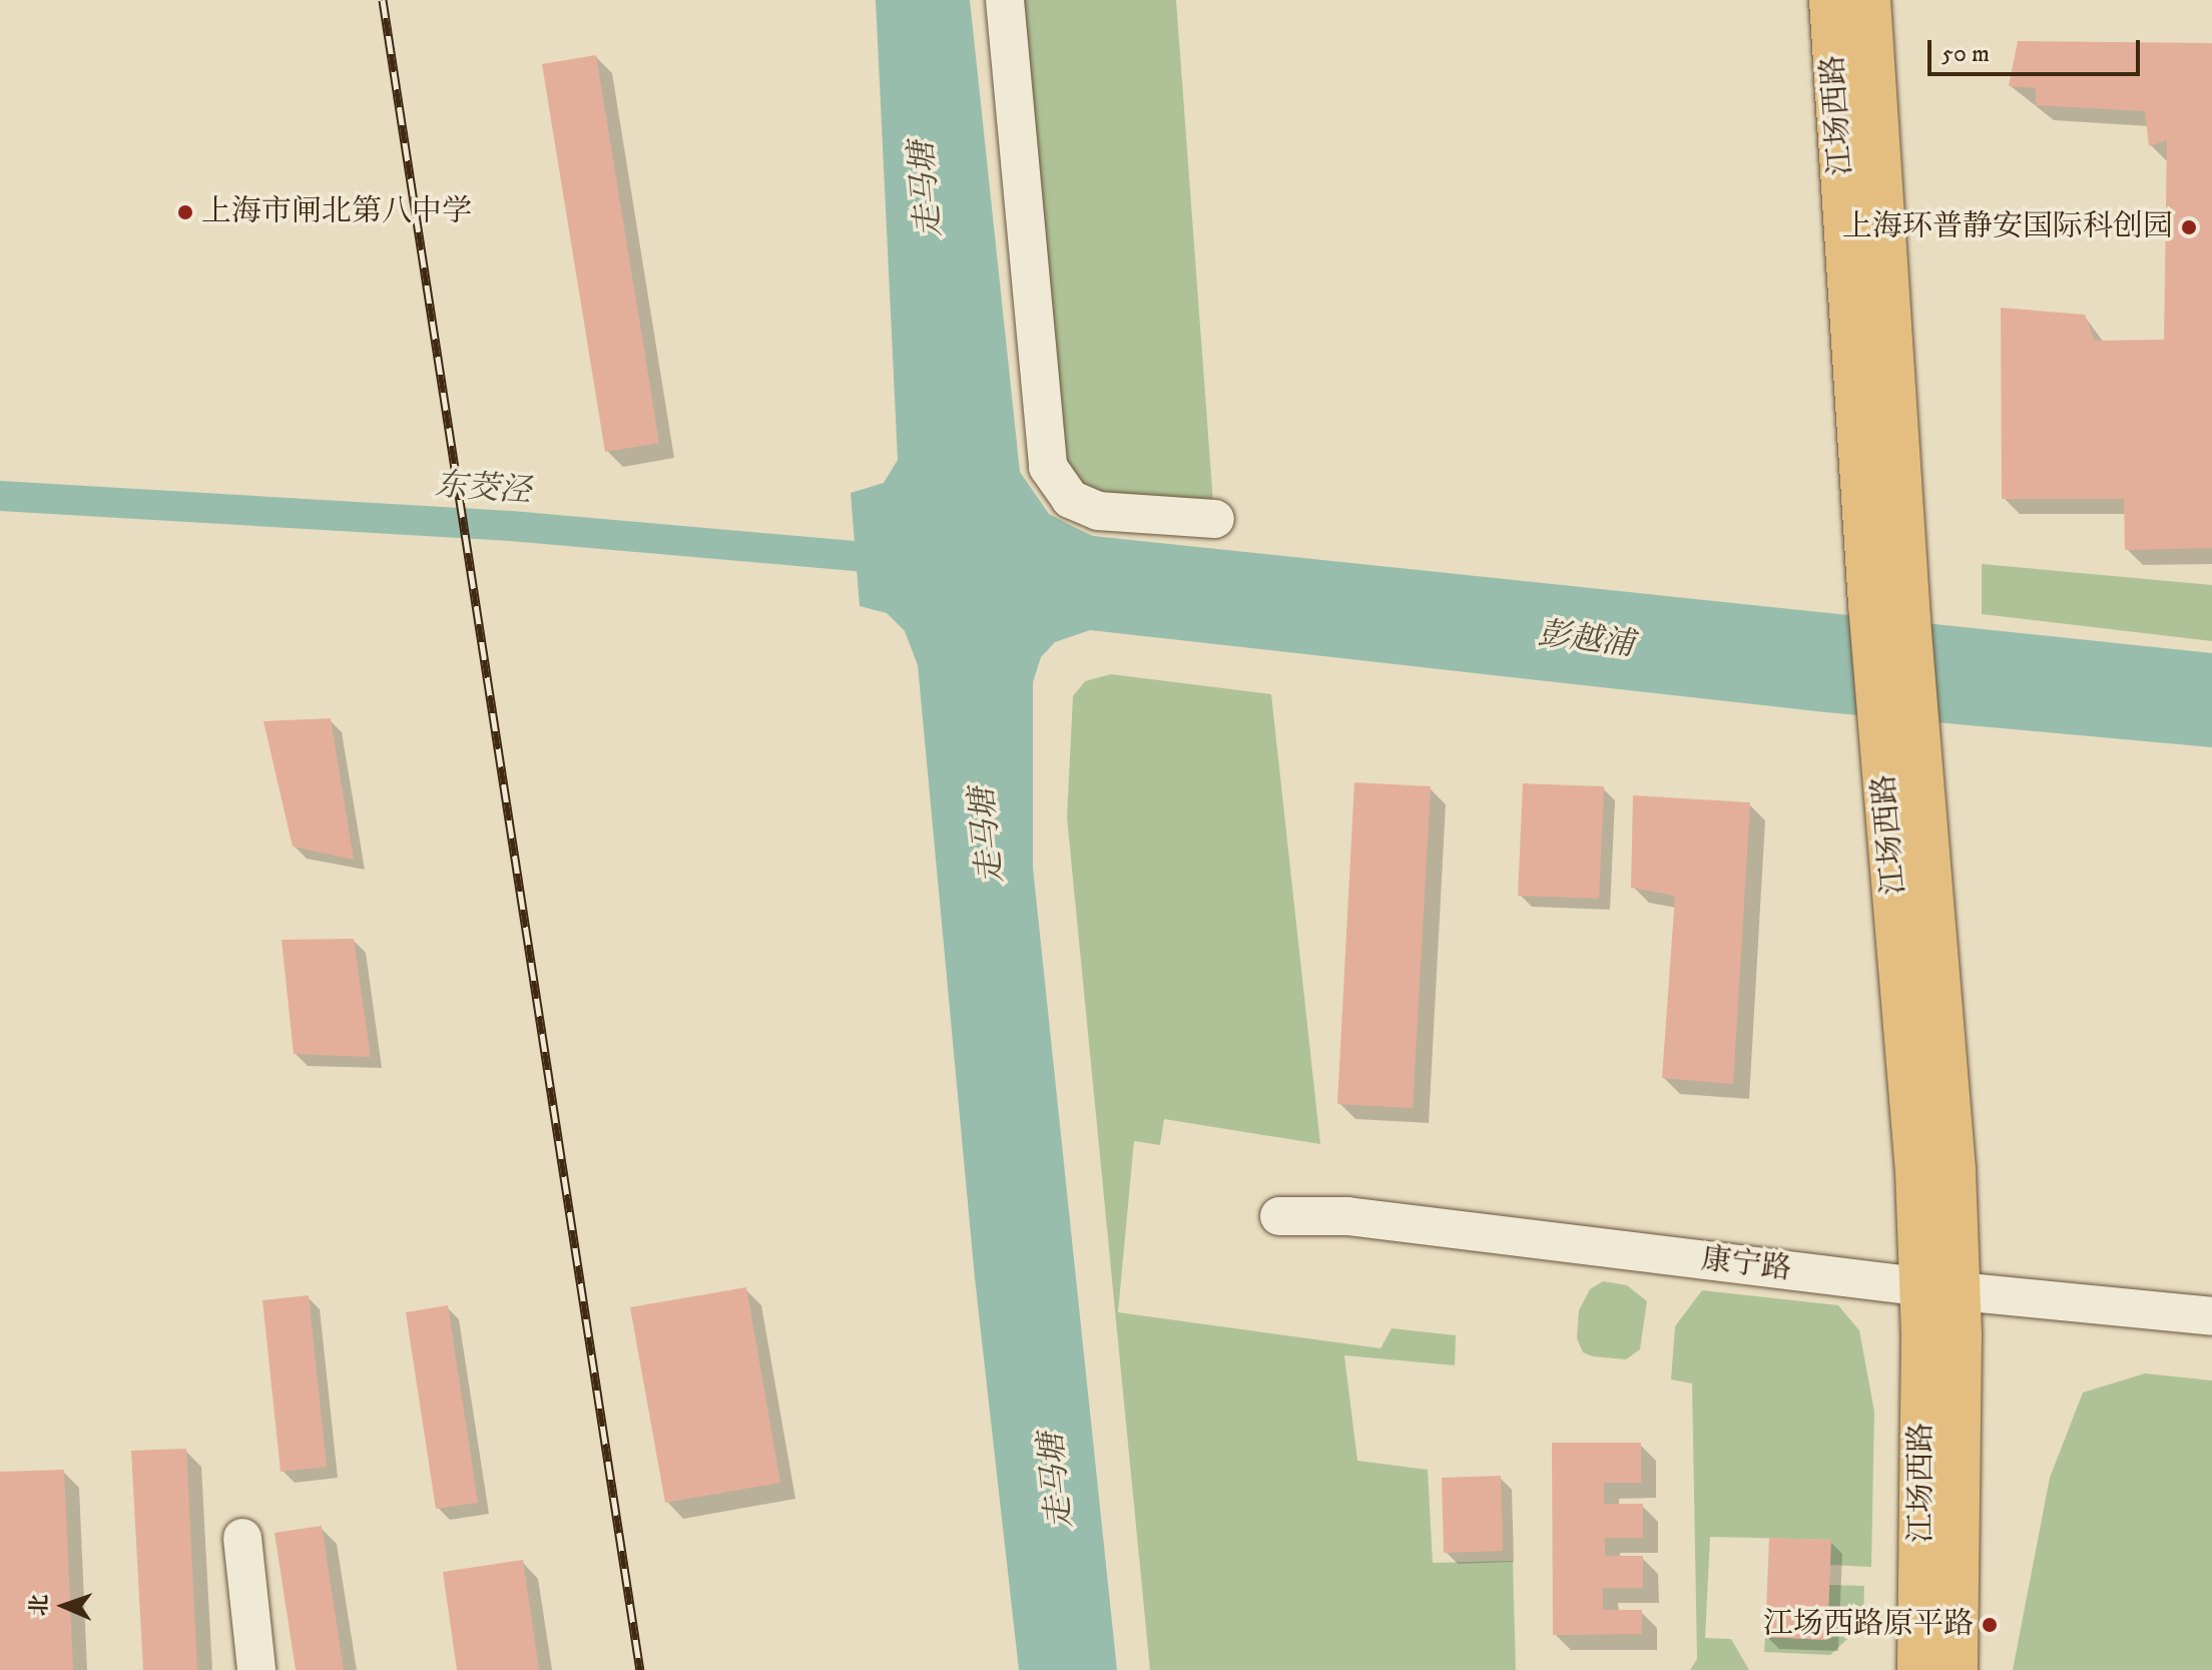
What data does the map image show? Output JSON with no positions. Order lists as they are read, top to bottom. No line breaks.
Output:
{"streets":{"main road":["江场西路"],"street":["康宁路"]},"crossings":[["江场西路","康宁路"]],"water":["走马塘","东茭泾","彭越浦"],"places":["上海市闸北第八中学","上海环普静安国际科创园","江场西路原平路"],"scale_bar":"50 m","north":"left"}
